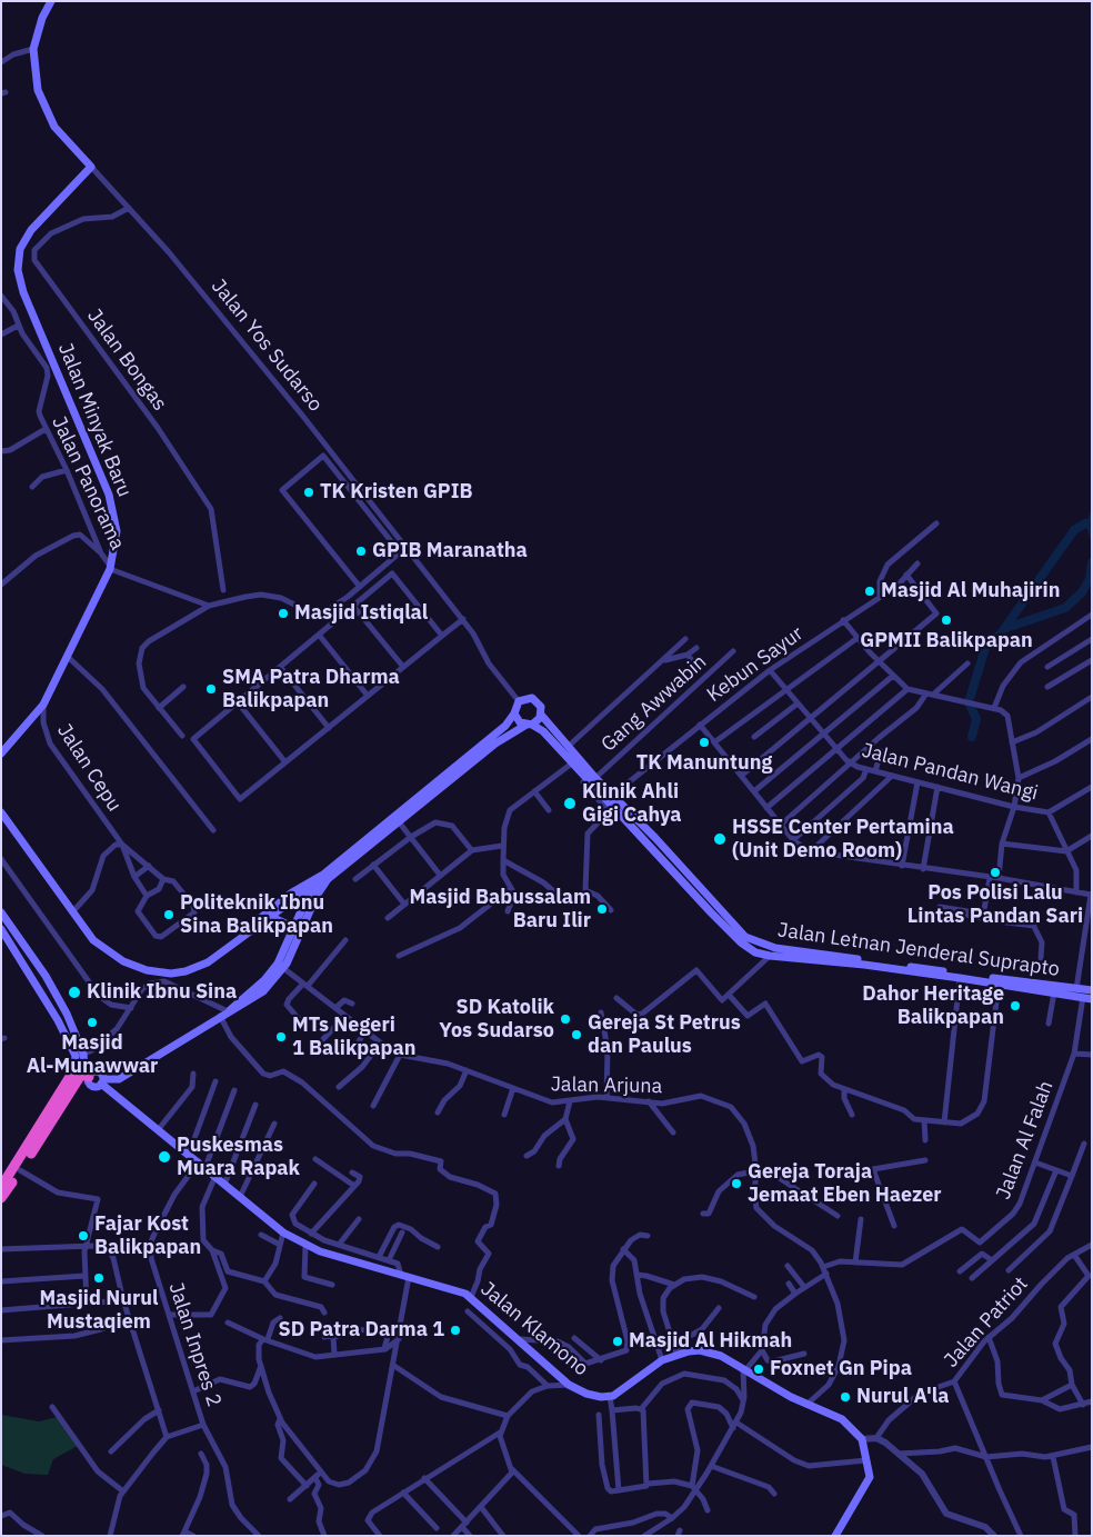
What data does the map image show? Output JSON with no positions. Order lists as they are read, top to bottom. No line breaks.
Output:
{"streets":{"main road":["Jalan Yos Sudarso","Jalan Minyak Baru","Jalan Letnan Jenderal Suprapto","Jalan Klamono"],"street":["Jalan Bongas","Jalan Panorama","Kebun Sayur","Gang Awwabin","Jalan Cepu","Jalan Pandan Wangi","Jalan Arjuna","Jalan Al Falah","Jalan Patriot","Jalan Inpres 2"]},"crossings":[["Jalan Yos Sudarso","Jalan Bongas"],["Jalan Yos Sudarso","Jalan Minyak Baru"],["Jalan Yos Sudarso","Jalan Letnan Jenderal Suprapto"],["Jalan Minyak Baru","Jalan Panorama"],["Jalan Minyak Baru","Jalan Cepu"],["Kebun Sayur","Jalan Pandan Wangi"],["Kebun Sayur","Jalan Letnan Jenderal Suprapto"],["Gang Awwabin","Jalan Letnan Jenderal Suprapto"],["Jalan Letnan Jenderal Suprapto","Jalan Al Falah"],["Jalan Arjuna","Jalan Al Falah"],["Jalan Klamono","Jalan Inpres 2"]],"places":["TK Kristen GPIB","GPIB Maranatha","Masjid Al Muhajirin","Masjid Istiqlal","GPMII Balikpapan","SMA Patra Dharma Balikpapan","TK Manuntung","Klinik Ahli Gigi Cahya","HSSE Center Pertamina (Unit Demo Room)","Pos Polisi Lalu Lintas Pandan Sari","Masjid Babussalam Baru Ilir","Politeknik Ibnu Sina Balikpapan","Klinik Ibnu Sina","Dahor Heritage Balikpapan","SD Katolik Yos Sudarso","Masjid Al-Munawwar","Gereja St Petrus dan Paulus","MTs Negeri 1 Balikpapan","Puskesmas Muara Rapak","Gereja Toraja Jemaat Eben Haezer","Fajar Kost Balikpapan","Masjid Nurul Mustaqiem","SD Patra Darma 1","Masjid Al Hikmah","Foxnet Gn Pipa","Nurul A'la"]}
